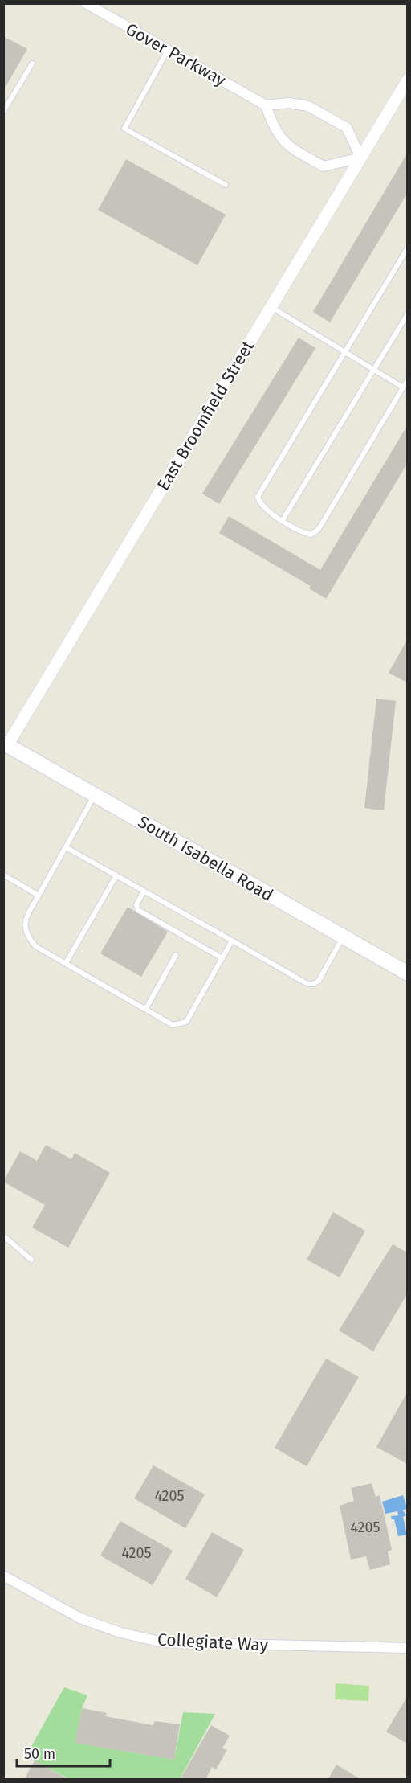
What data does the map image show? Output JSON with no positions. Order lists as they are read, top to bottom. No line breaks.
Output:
{"streets":{"main road":["South Isabella Road"],"street":["Gover Parkway","East Broomfield Street","Collegiate Way"]},"crossings":[["East Broomfield Street","South Isabella Road"]],"house_numbers":["4205","4205","4205"],"scale_bar":"50 m"}
